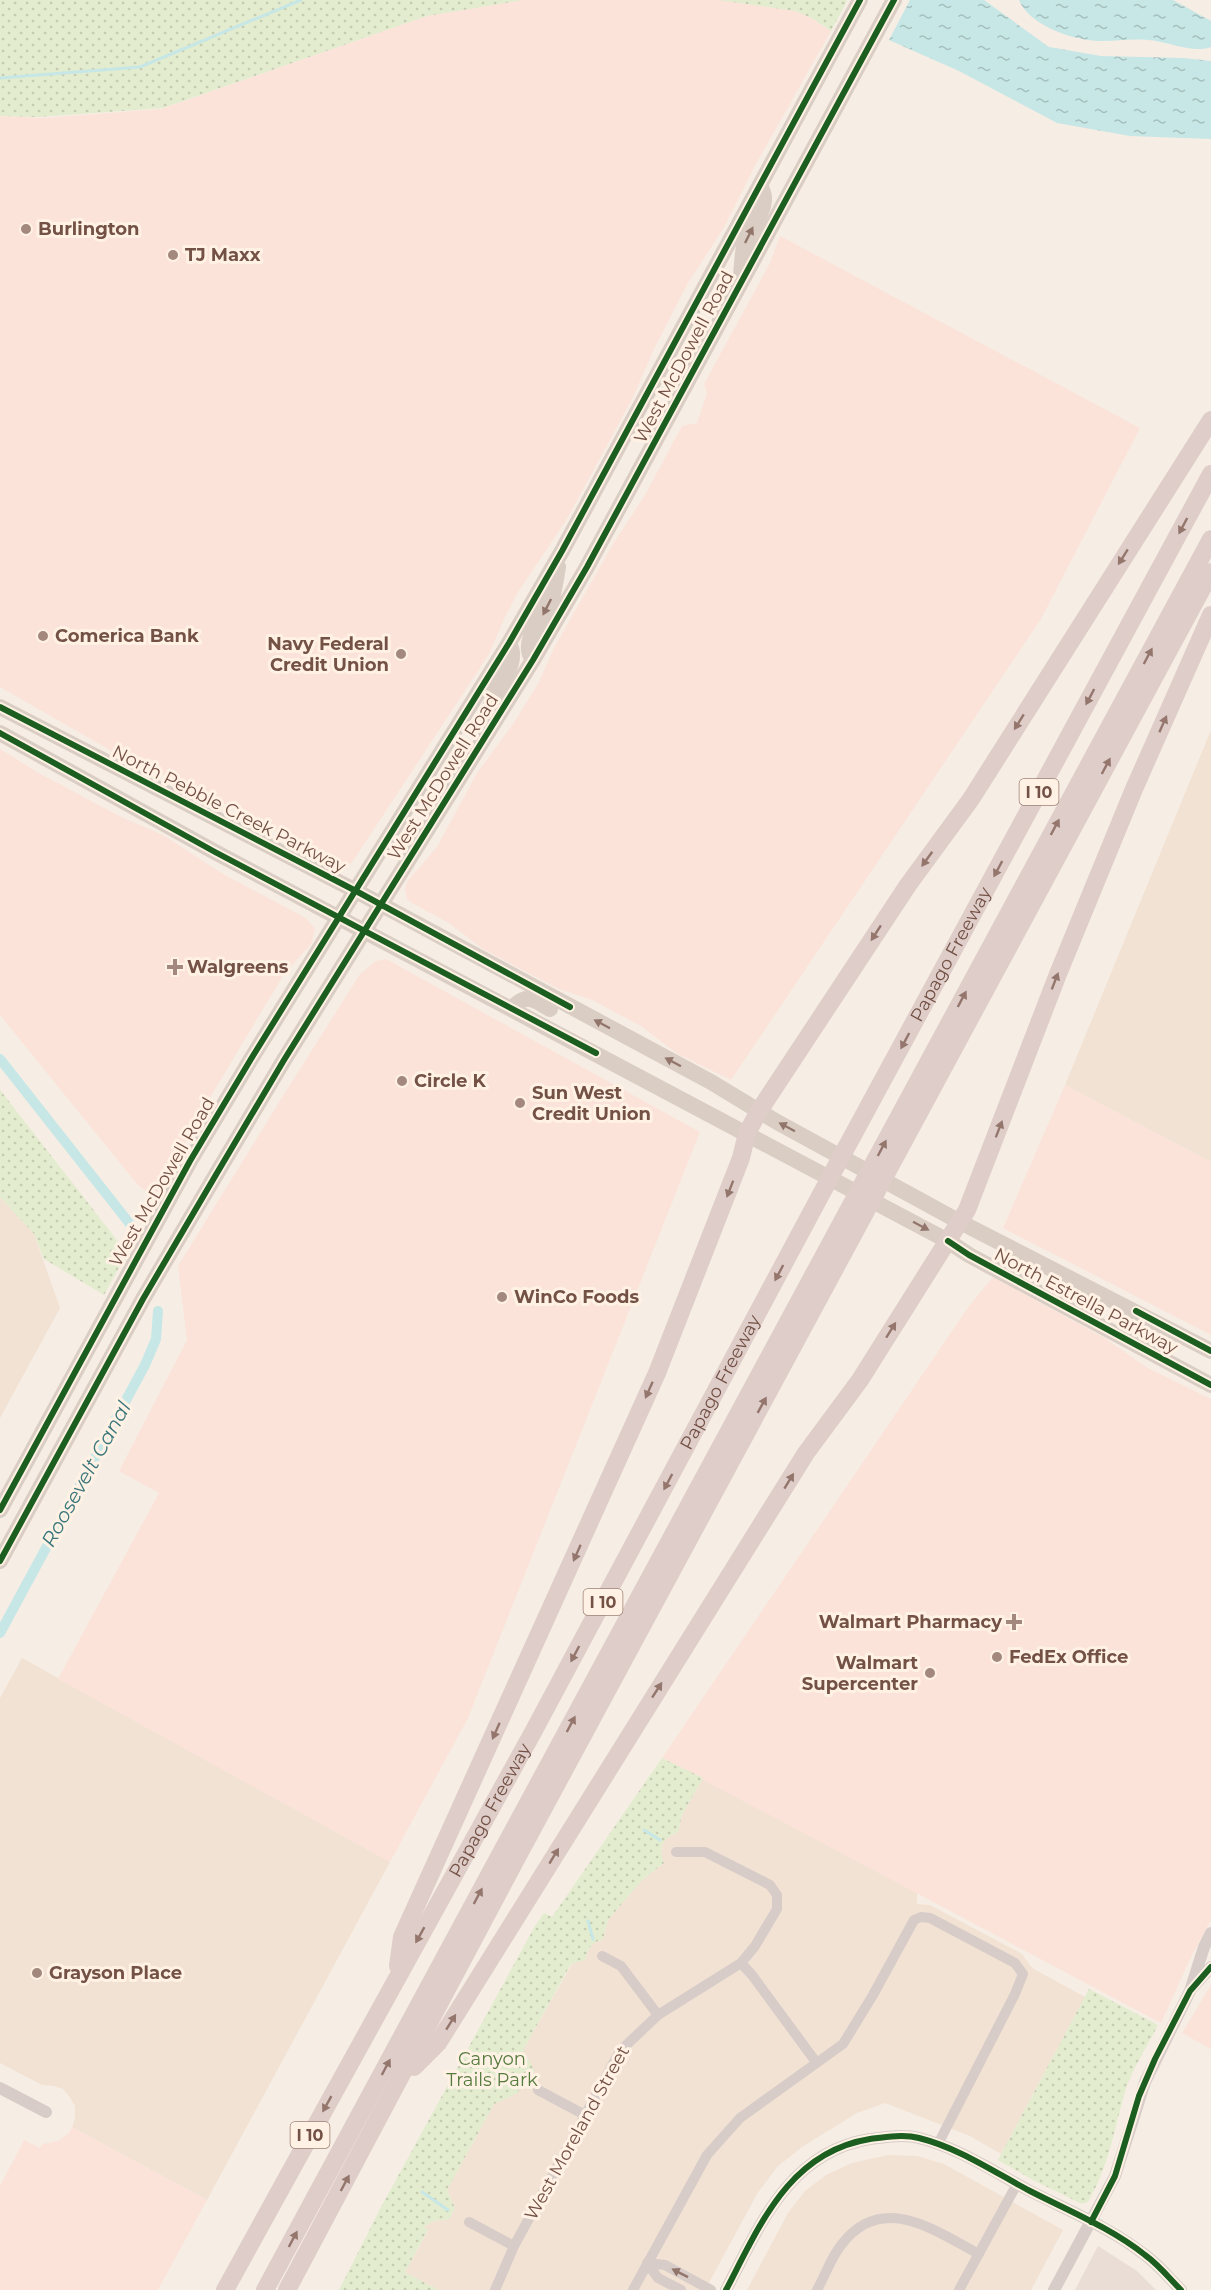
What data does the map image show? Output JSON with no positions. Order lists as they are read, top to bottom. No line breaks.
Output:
{"streets":{"highway":["I 10","Papago Freeway"],"main road":["West McDowell Road","North Pebble Creek Parkway","North Estrella Parkway"],"street":["West Moreland Street"]},"crossings":[["West McDowell Road","North Pebble Creek Parkway"],["North Pebble Creek Parkway","North Estrella Parkway"]],"water":["Roosevelt Canal"],"parks":["Canyon Trails Park"],"places":{"other":["Burlington","TJ Maxx","Comerica Bank","Navy Federal Credit Union","Circle K","Sun West Credit Union","WinCo Foods","FedEx Office","Walmart Supercenter","Grayson Place"],"health":["Walgreens","Walmart Pharmacy"]}}
